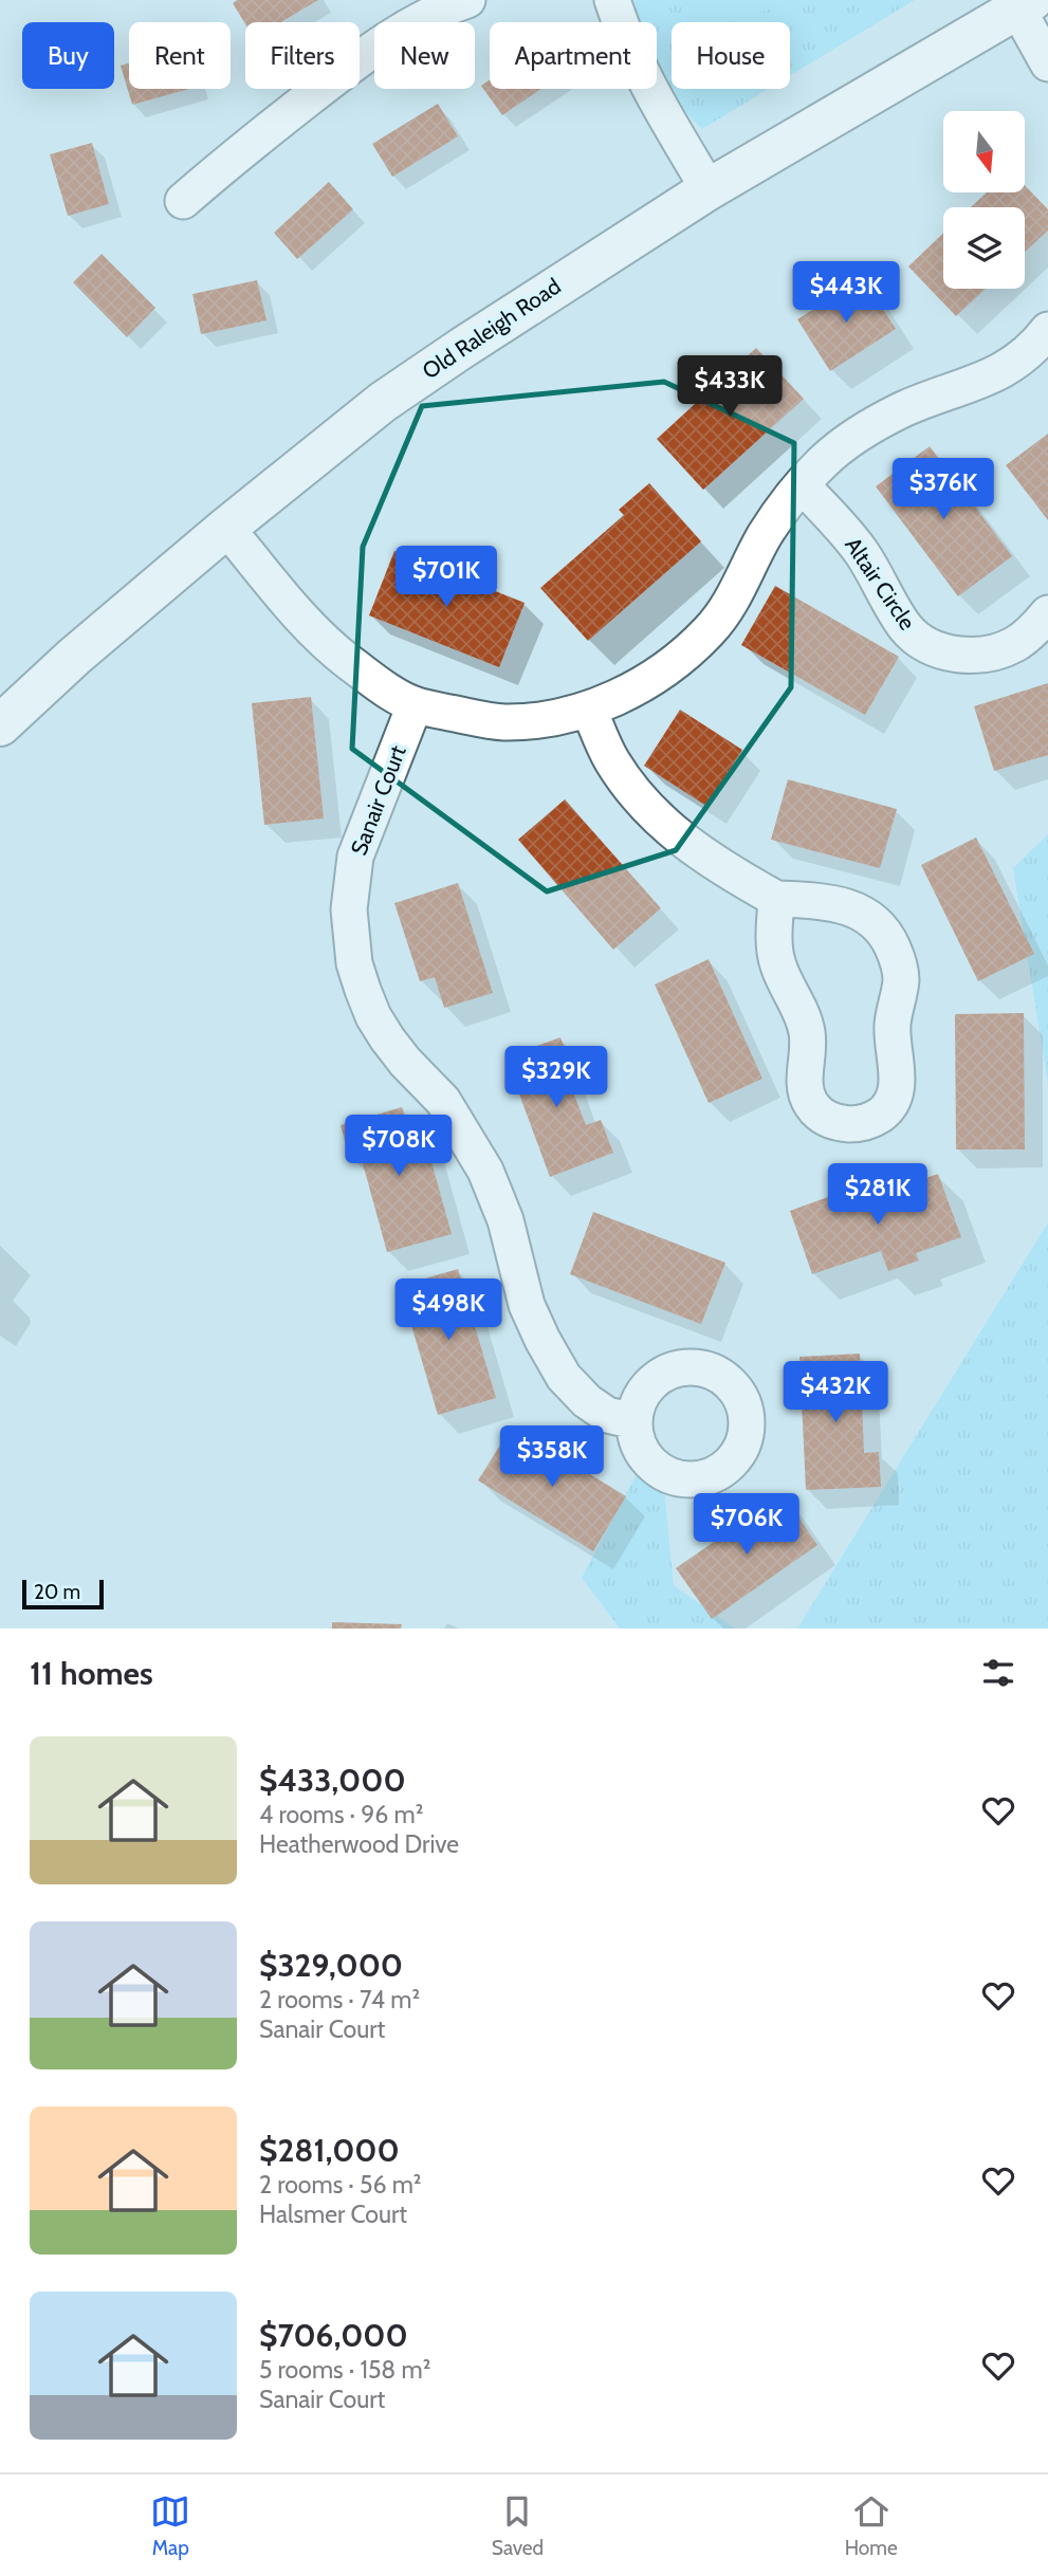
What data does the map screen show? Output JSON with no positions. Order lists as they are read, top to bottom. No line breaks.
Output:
{"streets":{"main road":["Old Raleigh Road"],"street":["Altair Circle","Sanair Court"]},"scale_bar":"20 m","north":"bottom","page":{"chip":["Buy","Rent","Filters","New","Apartment","House"],"price":["$443K","$433K","$376K","$701K","$329K","$708K","$281K","$498K","$432K","$358K","$706K"],"scale":"20 m","heading":"11 homes","list":[{"name":"$433,000","note":"4 rooms · 96 m² · Heatherwood Drive"},{"name":"$329,000","note":"2 rooms · 74 m² · Sanair Court"},{"name":"$281,000","note":"2 rooms · 56 m² · Halsmer Court"},{"name":"$706,000","note":"5 rooms · 158 m² · Sanair Court"}],"tabs":["Map","Saved","Home"]}}
